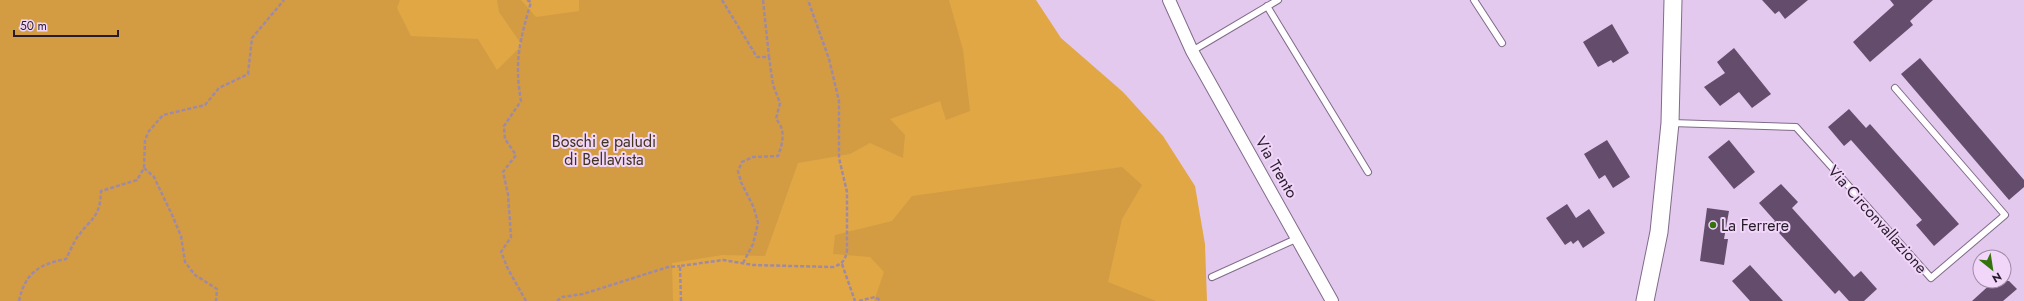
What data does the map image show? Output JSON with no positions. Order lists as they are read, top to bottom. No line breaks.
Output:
{"streets":{"street":["Via Trento"],"lane":["Via Circonvallazione"]},"parks":["Boschi e paludi di Bellavista"],"places":["La Ferrere"],"scale_bar":"50 m","north":"bottom right"}
